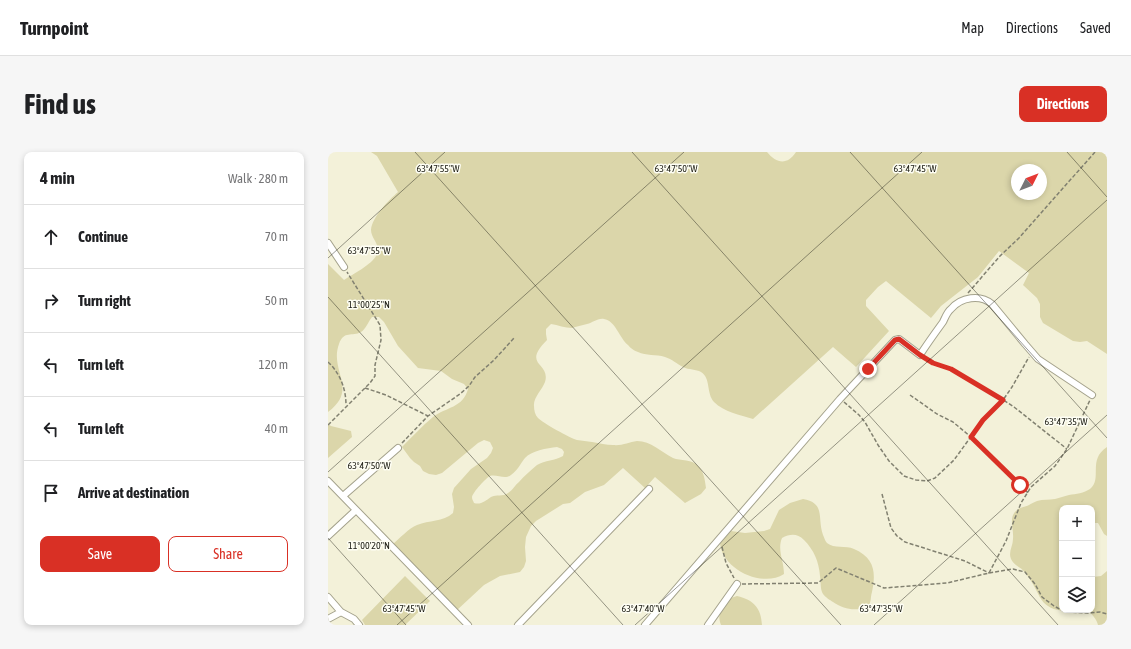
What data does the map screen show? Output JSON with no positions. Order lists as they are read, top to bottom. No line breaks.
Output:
{"north":"top right","page":{"header":"Turnpoint","nav":["Map","Directions","Saved"],"buttons":["Directions",["Save","Share"]],"title":"Find us","heading":["4 min","Walk · 280 m"],"list":[["Continue","70 m"],["Turn right","50 m"],["Turn left","120 m"],["Turn left","40 m"],"Arrive at destination"],"map_buttons":["+","−"]},"coordinates":["63°47'50\"W","63°47'55\"W","63°47'45\"W","11°00'25\"N","63°47'35\"W","11°00'20\"N","63°47'40\"W"]}
